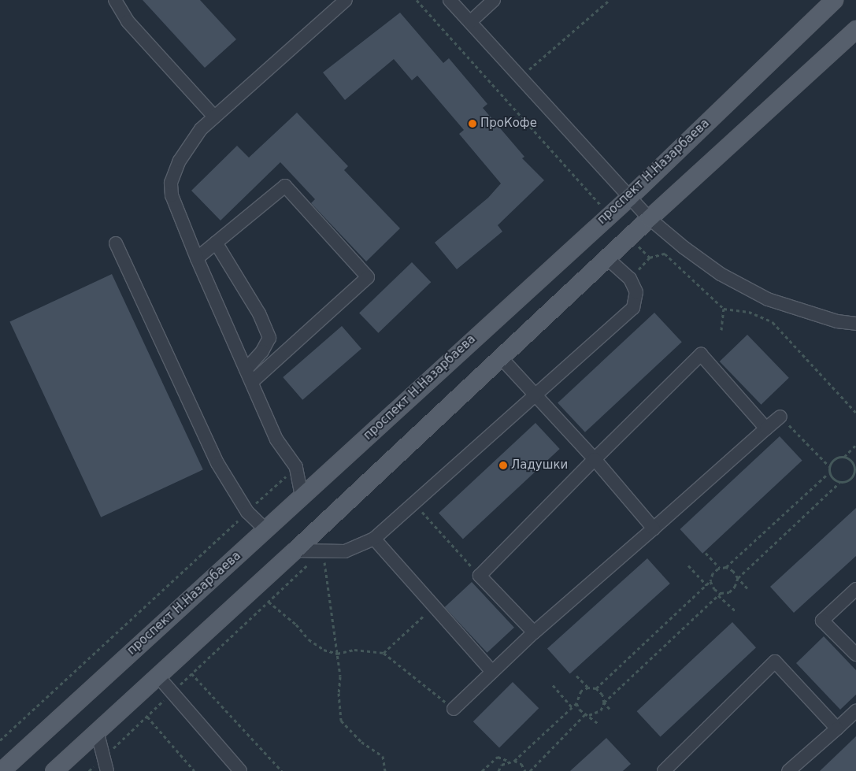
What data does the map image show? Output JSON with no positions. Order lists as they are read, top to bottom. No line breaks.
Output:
{"streets":{"main road":["проспект Н.Назарбаева"]},"places":["ПроКофе","Ладушки"]}
